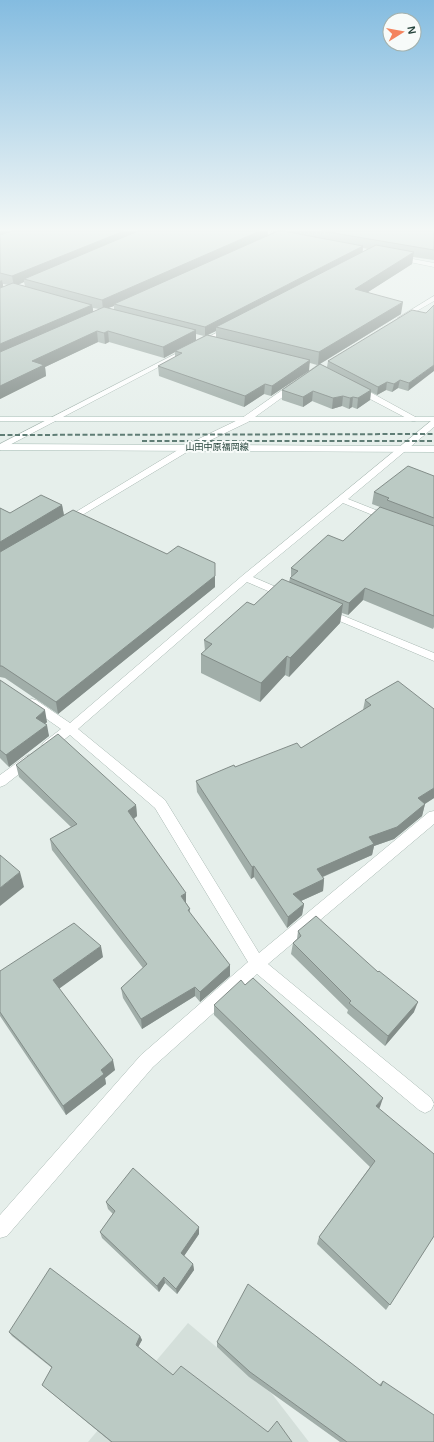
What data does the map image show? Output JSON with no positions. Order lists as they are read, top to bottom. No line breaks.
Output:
{"streets":{"street":["山田中原福岡線"]},"north":"right"}
